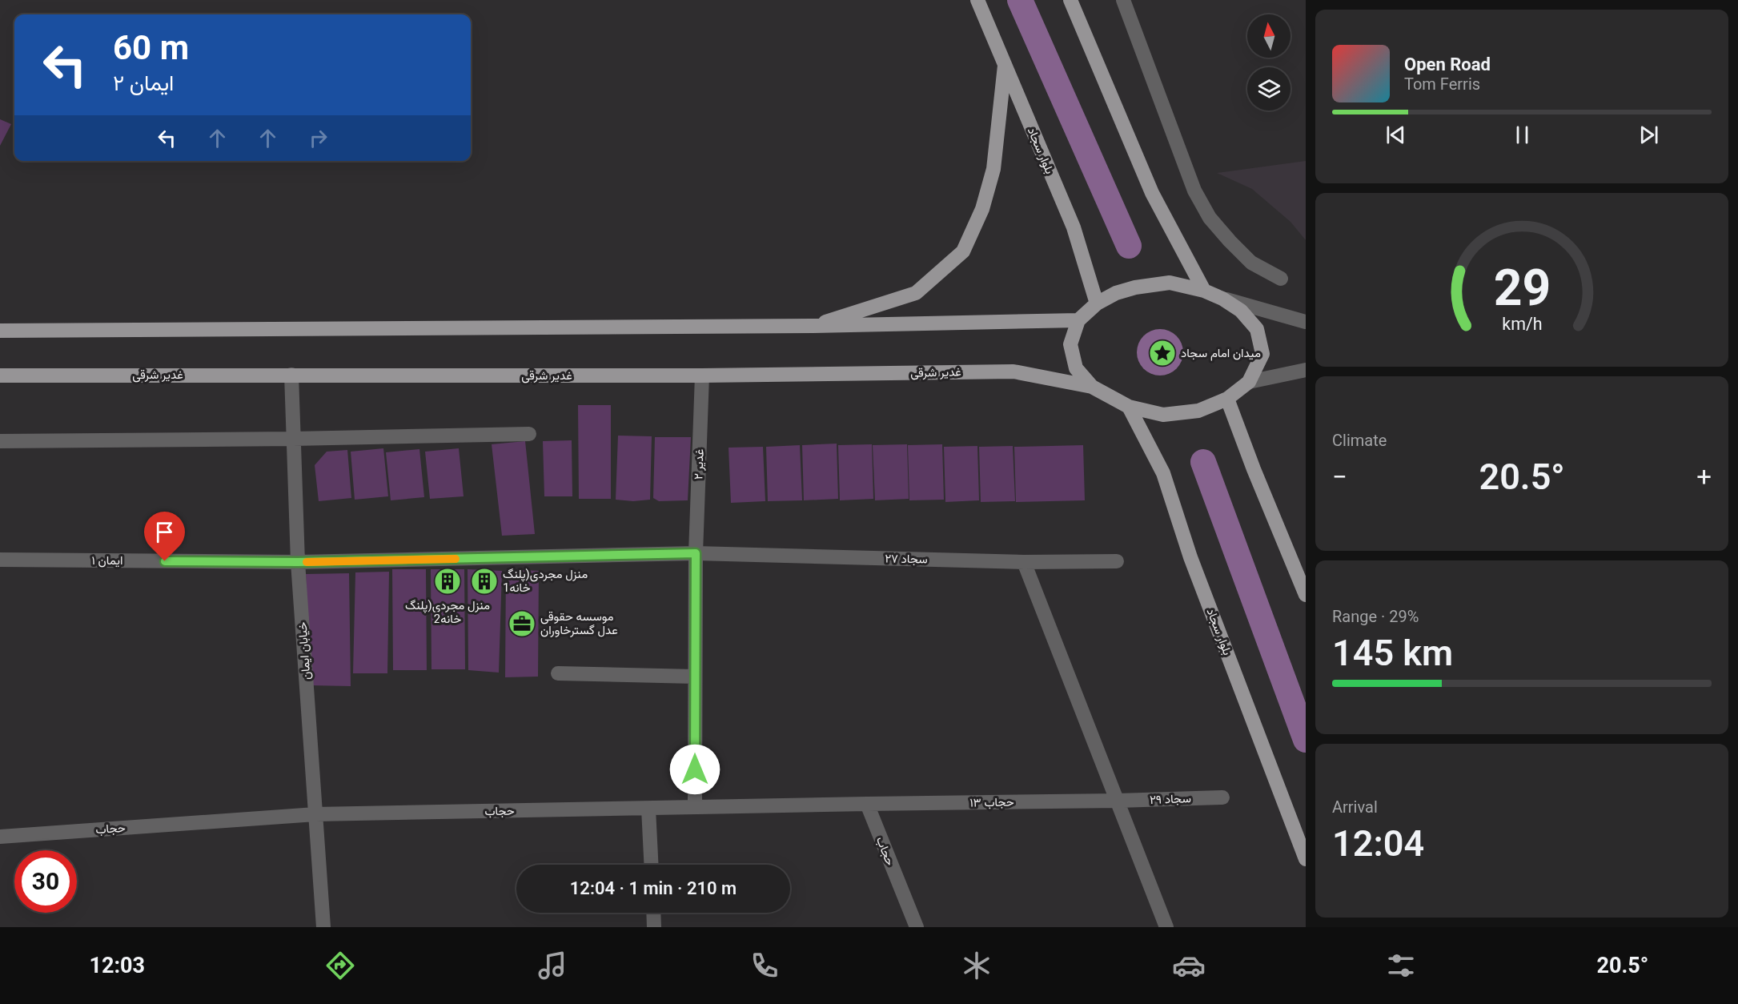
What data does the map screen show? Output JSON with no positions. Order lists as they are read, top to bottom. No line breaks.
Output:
{"streets":{"main road":["بلوار سجاد","غدیر شرقی"],"street":["غدیر ۲","سجاد ۲۷","ایمان ۱","خیابان ایمان","سجاد ۲۹","حجاب ۱۳","حجاب"]},"crossings":[["بلوار سجاد","غدیر شرقی"],["غدیر شرقی","غدیر ۲"],["غدیر شرقی","خیابان ایمان"],["غدیر ۲","سجاد ۲۷"],["غدیر ۲","حجاب"],["سجاد ۲۷","ایمان ۱"],["سجاد ۲۷","خیابان ایمان"],["ایمان ۱","خیابان ایمان"],["خیابان ایمان","حجاب"],["سجاد ۲۹","حجاب ۱۳"],["حجاب ۱۳","حجاب"]],"places":{"place":["میدان امام سجاد"],"building":["منزل مجردی(پلنگ خانه2","منزل مجردی(پلنگ خانه1"],"office":["موسسه حقوقی عدل گسترخاوران"]},"north":"top","page":{"turn":["60 m","ایمان ۲"],"song":["Open Road","Tom Ferris"],"tile":["Climate",["Range · 29%","145 km"],["Arrival","12:04"]],"heat":["−","20.5°","+"],"limit":"30","trip":"12:04 · 1 min · 210 m","tabs":["12:03","20.5°"],"gauge":["29","km/h"]}}
